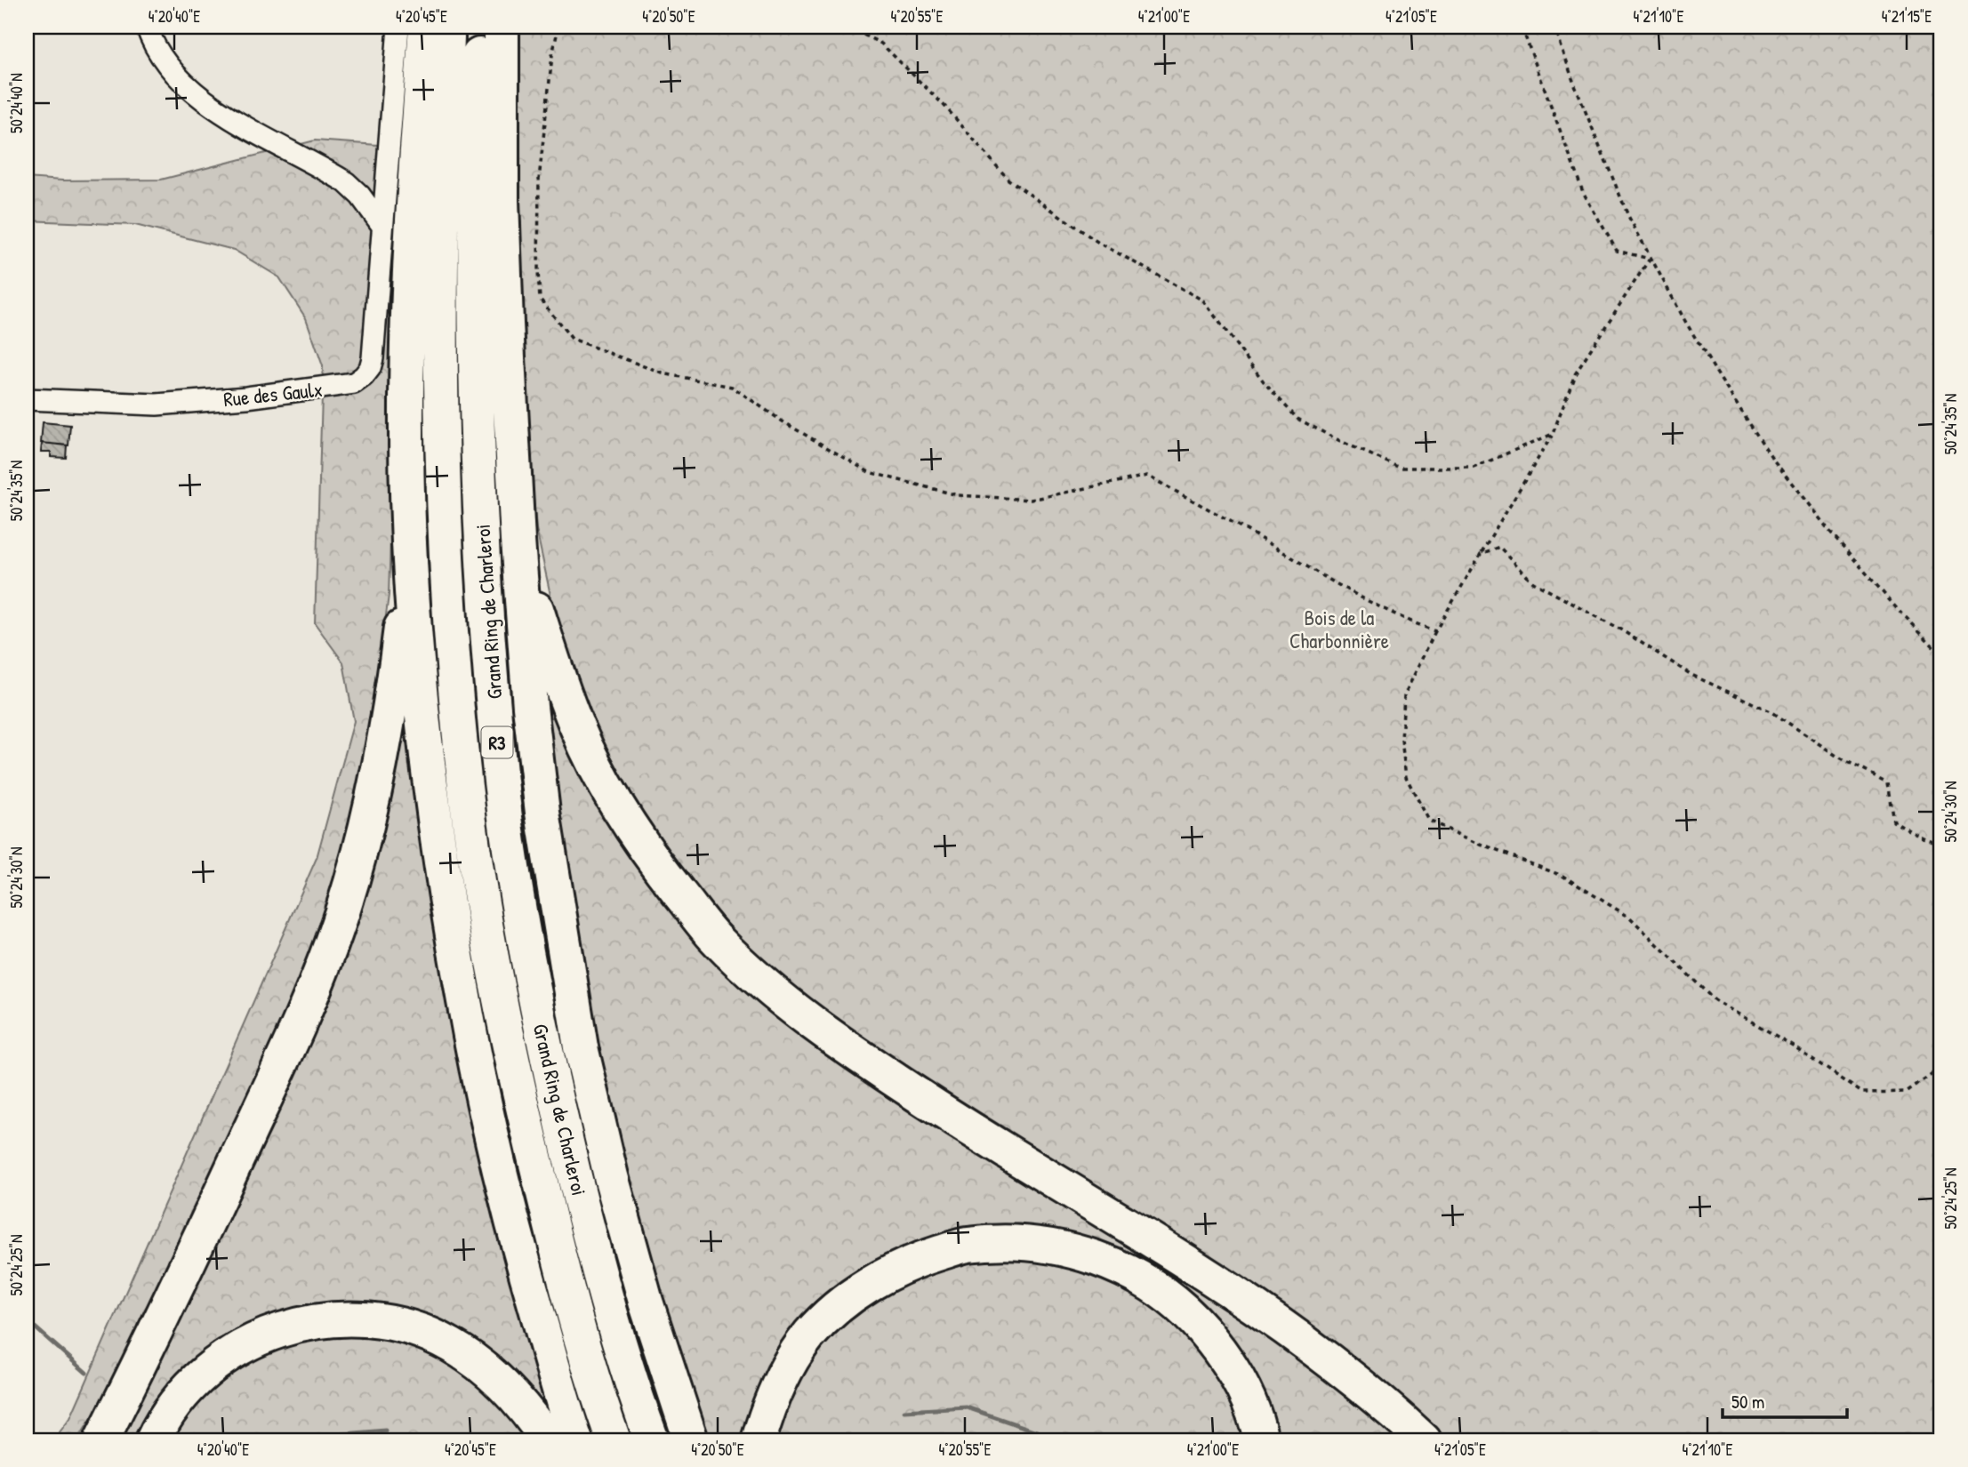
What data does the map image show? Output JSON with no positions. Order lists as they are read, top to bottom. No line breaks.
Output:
{"streets":{"highway":["Grand Ring de Charleroi","R3"],"street":["Rue des Gaulx"]},"parks":["Bois de la Charbonnière"],"scale_bar":"50 m","coordinates":["4°20'40\"E","4°20'45\"E","4°20'50\"E","4°20'55\"E","4°21'00\"E","4°21'05\"E","4°21'10\"E","4°21'15\"E","50°24'40\"N","50°24'35\"N","50°24'30\"N","50°24'25\"N"]}
